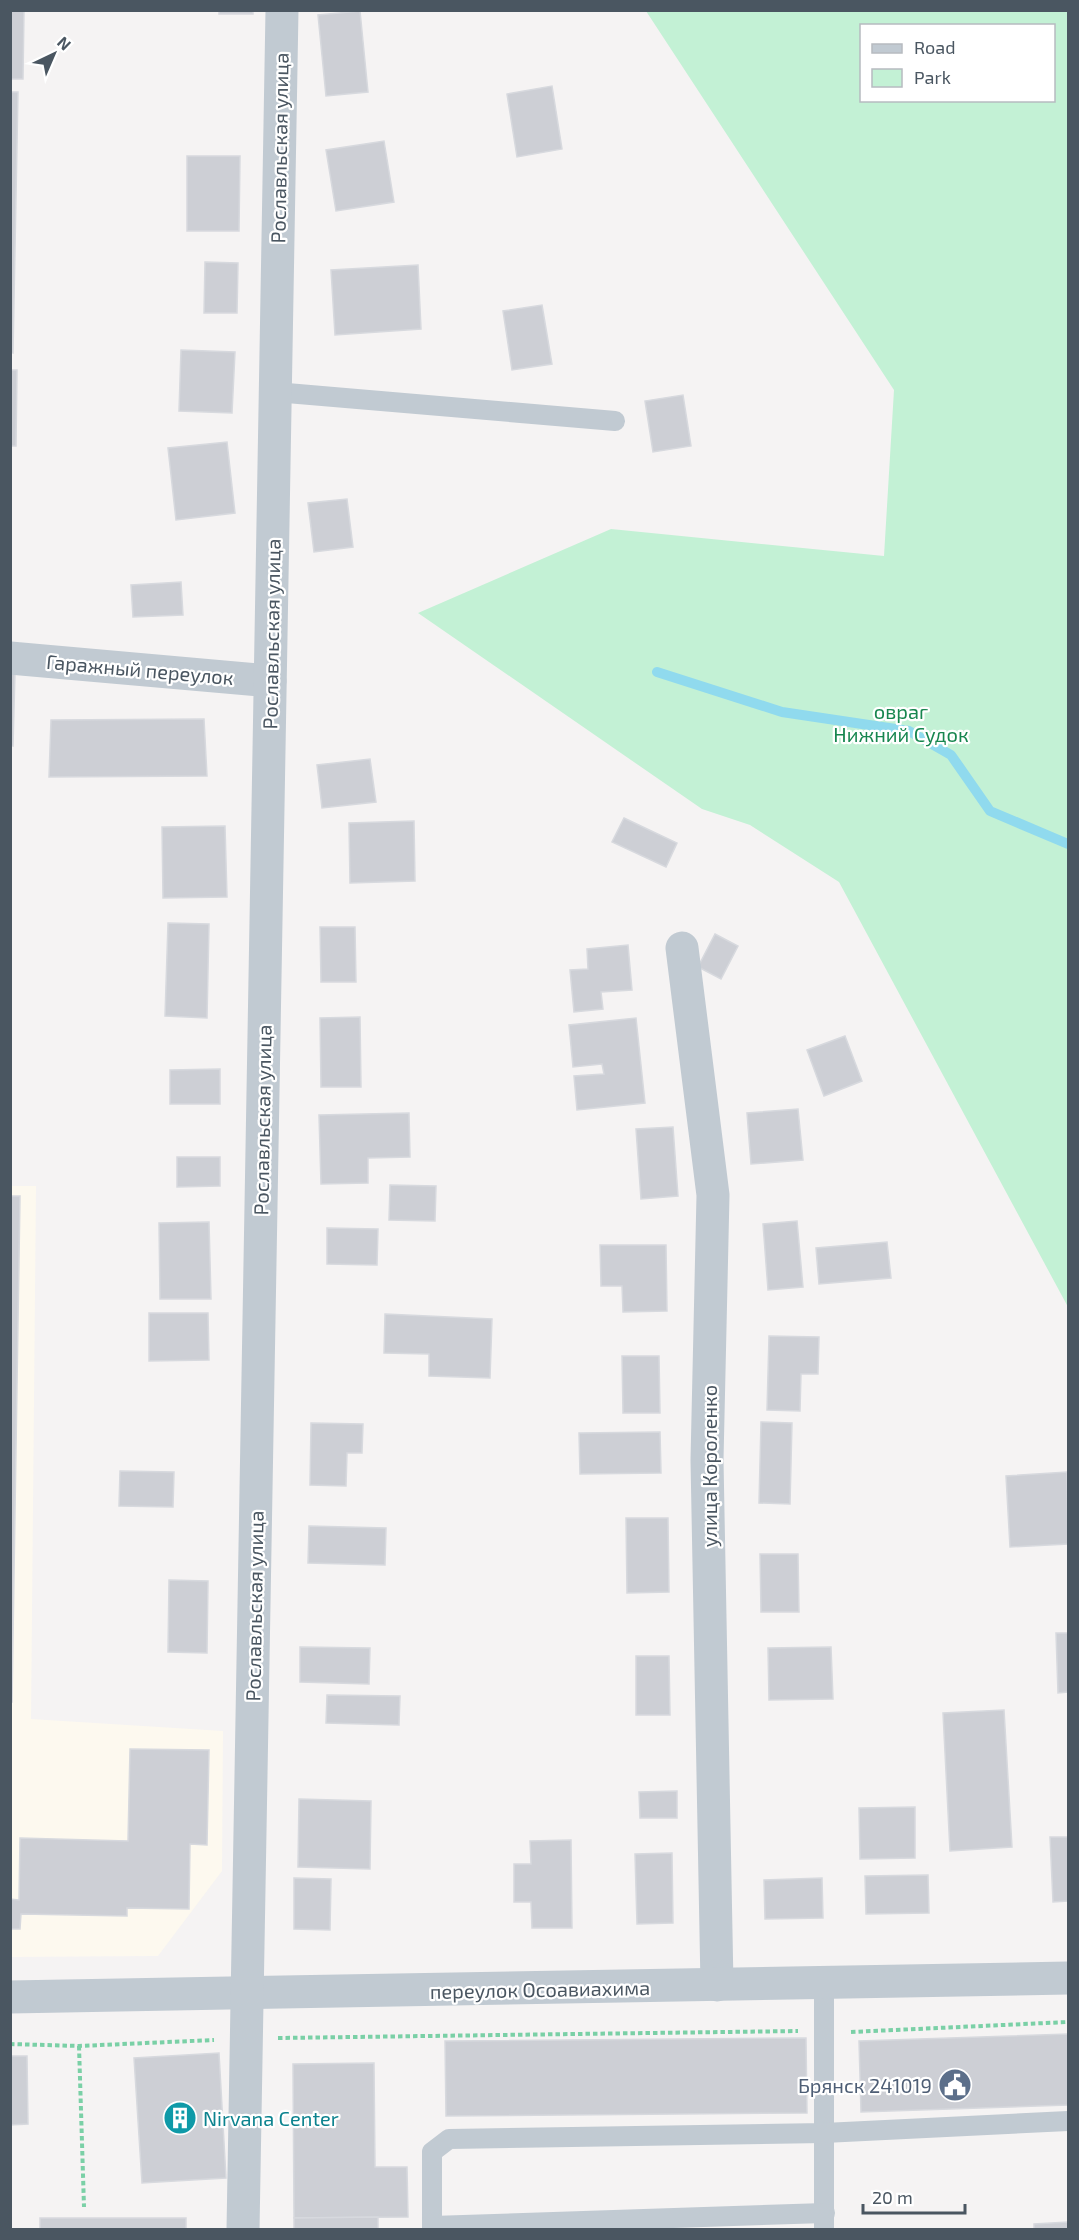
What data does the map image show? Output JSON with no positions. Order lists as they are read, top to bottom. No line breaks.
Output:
{"streets":{"street":["Рославльская улица","Гаражный переулок","улица Короленко","переулок Осоавиахима"]},"crossings":[["Рославльская улица","Гаражный переулок"],["Рославльская улица","переулок Осоавиахима"],["улица Короленко","переулок Осоавиахима"]],"parks":["овраг Нижний Судок"],"places":{"public building":["Брянск 241019"],"building":["Nirvana Center"]},"legend":["Road","Park"],"scale_bar":"20 m","north":"top right"}
